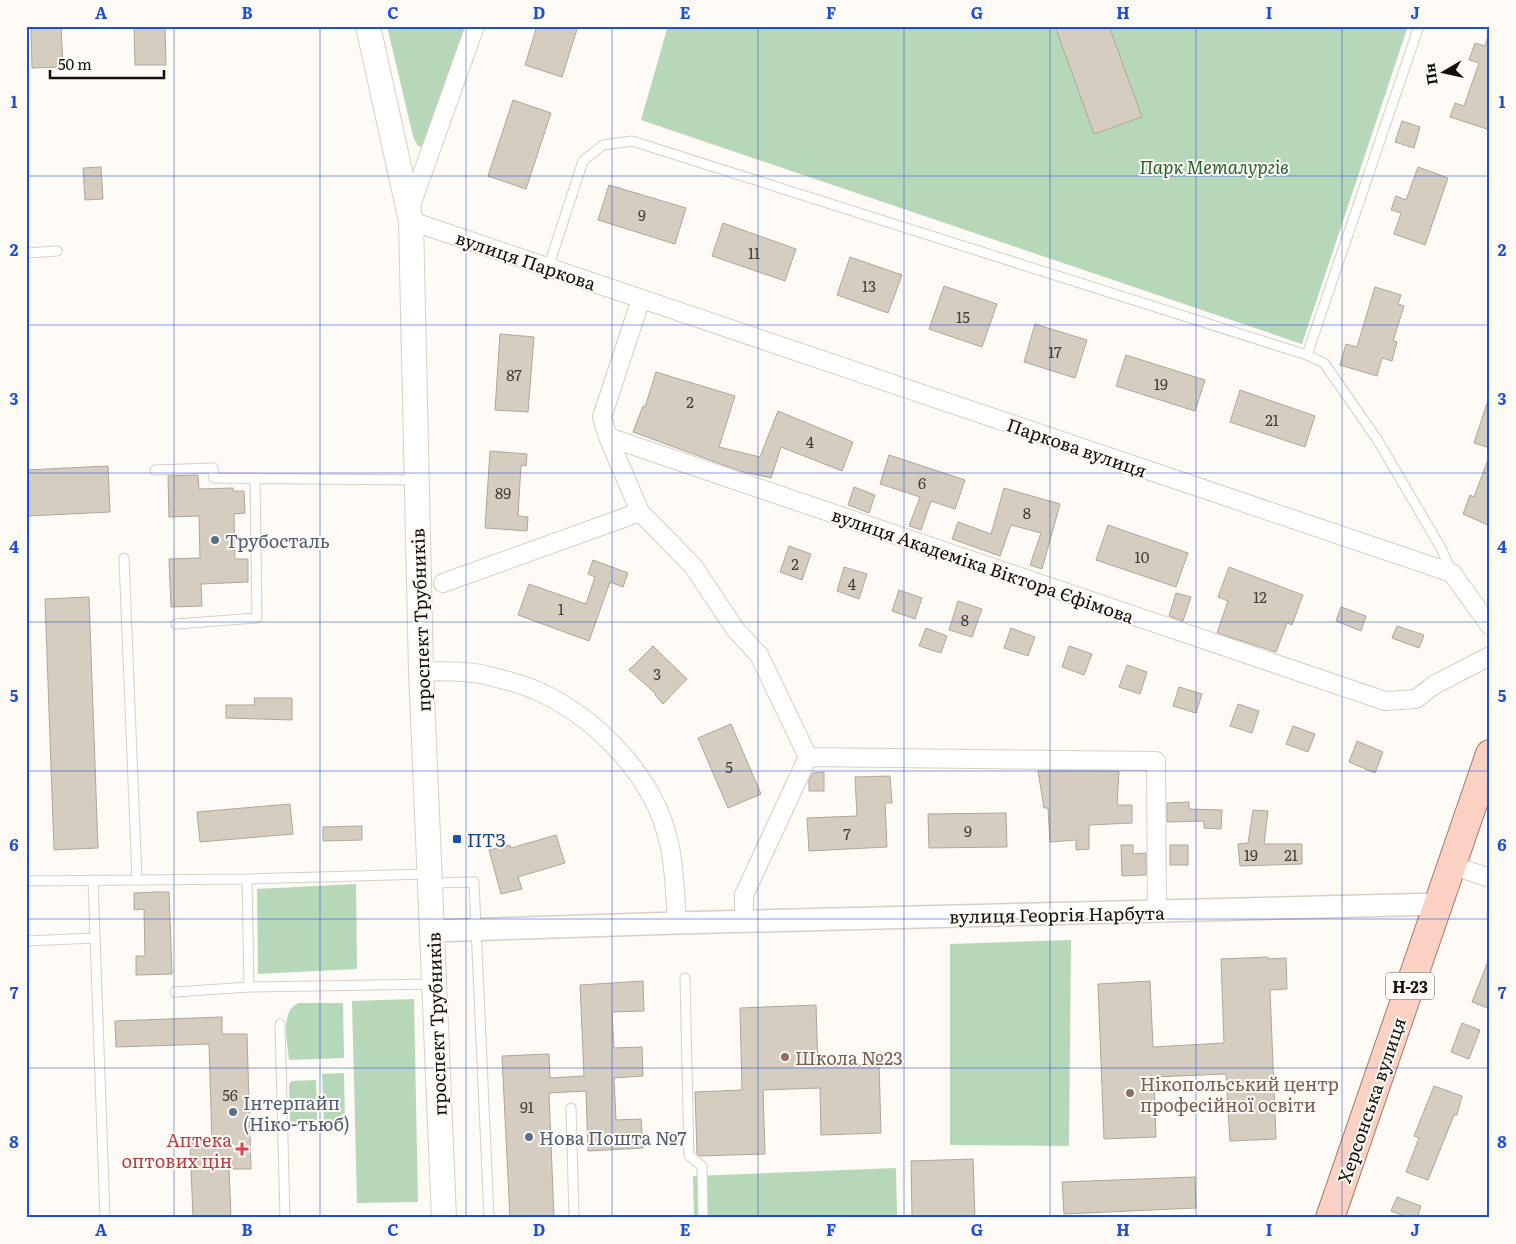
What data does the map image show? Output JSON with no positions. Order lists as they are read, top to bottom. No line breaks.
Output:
{"streets":{"main road":["проспект Трубників","Н-23","Херсонська вулиця"],"street":["вулиця Паркова","Паркова вулиця","вулиця Академіка Віктора Єфімова","вулиця Георгія Нарбута"]},"crossings":[["вулиця Паркова","Паркова вулиця"],["вулиця Паркова","проспект Трубників"],["проспект Трубників","вулиця Георгія Нарбута"],["вулиця Георгія Нарбута","Херсонська вулиця"]],"parks":["Парк Металургів"],"places":{"other":["Трубосталь","Школа №23","Нікопольський центр професійної освіти","Інтерпайп (Ніко-тьюб)","Нова Пошта №7"],"transit":["ПТЗ"],"health":["Аптека оптових цін"]},"house_numbers":["9","11","13","15","17","87","19","2","21","4","6","89","8","10","2","4","12","1","8","3","5","9","7","19","21","56","91"],"scale_bar":"50 m","north":"left","grid":{"columns":["A","B","C","D","E","F","G","H","I","J"],"rows":["1","2","3","4","5","6","7","8"]}}
